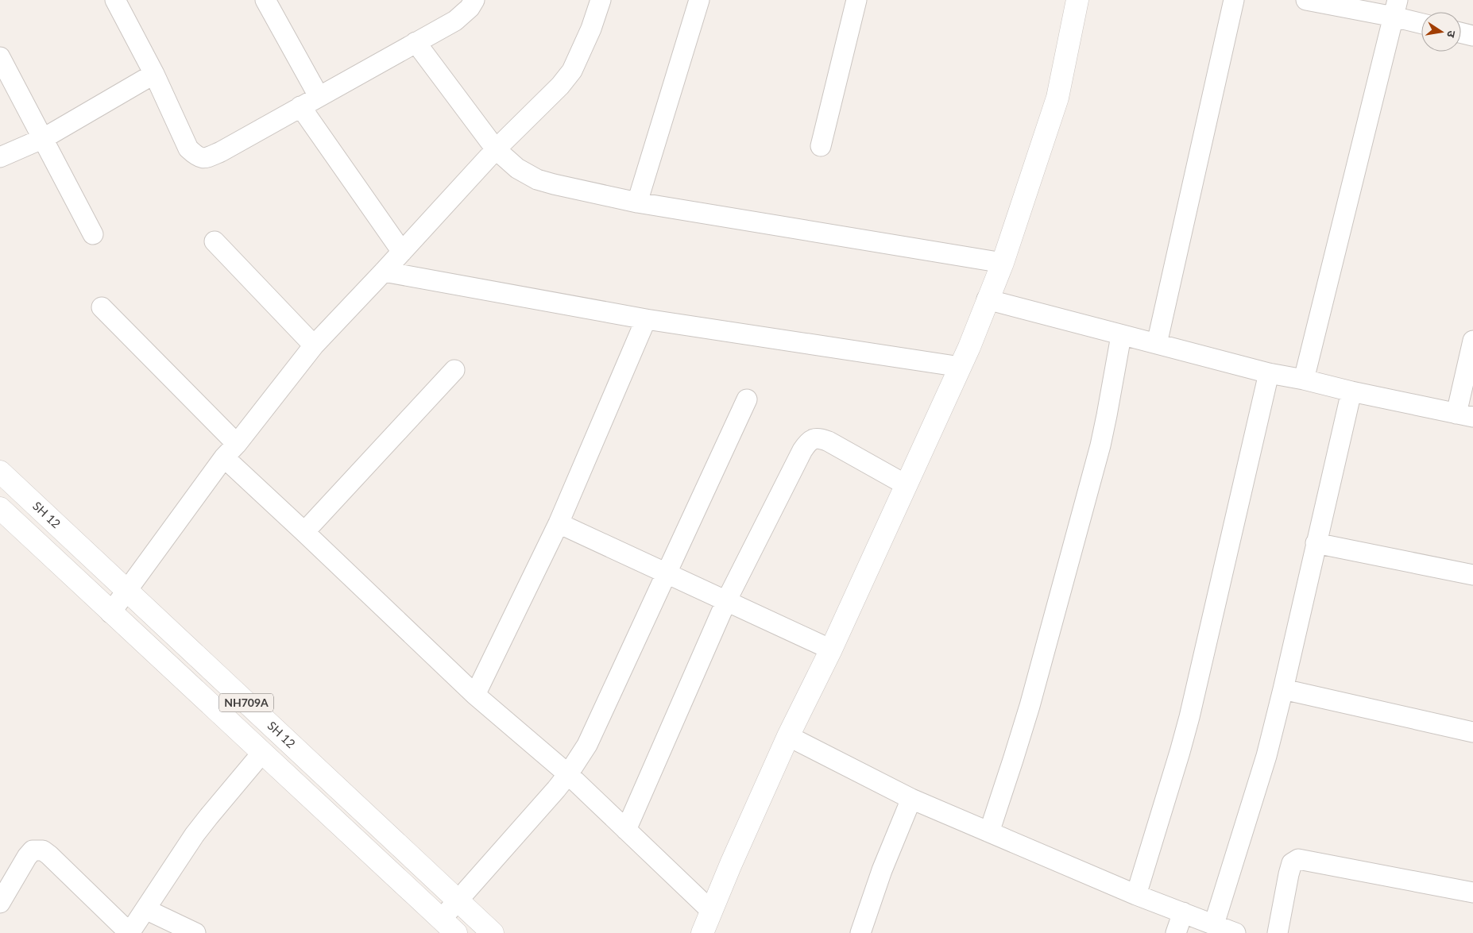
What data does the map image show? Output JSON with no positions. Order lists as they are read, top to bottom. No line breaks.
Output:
{"streets":{"main road":["SH 12","NH709A"]},"north":"right"}
